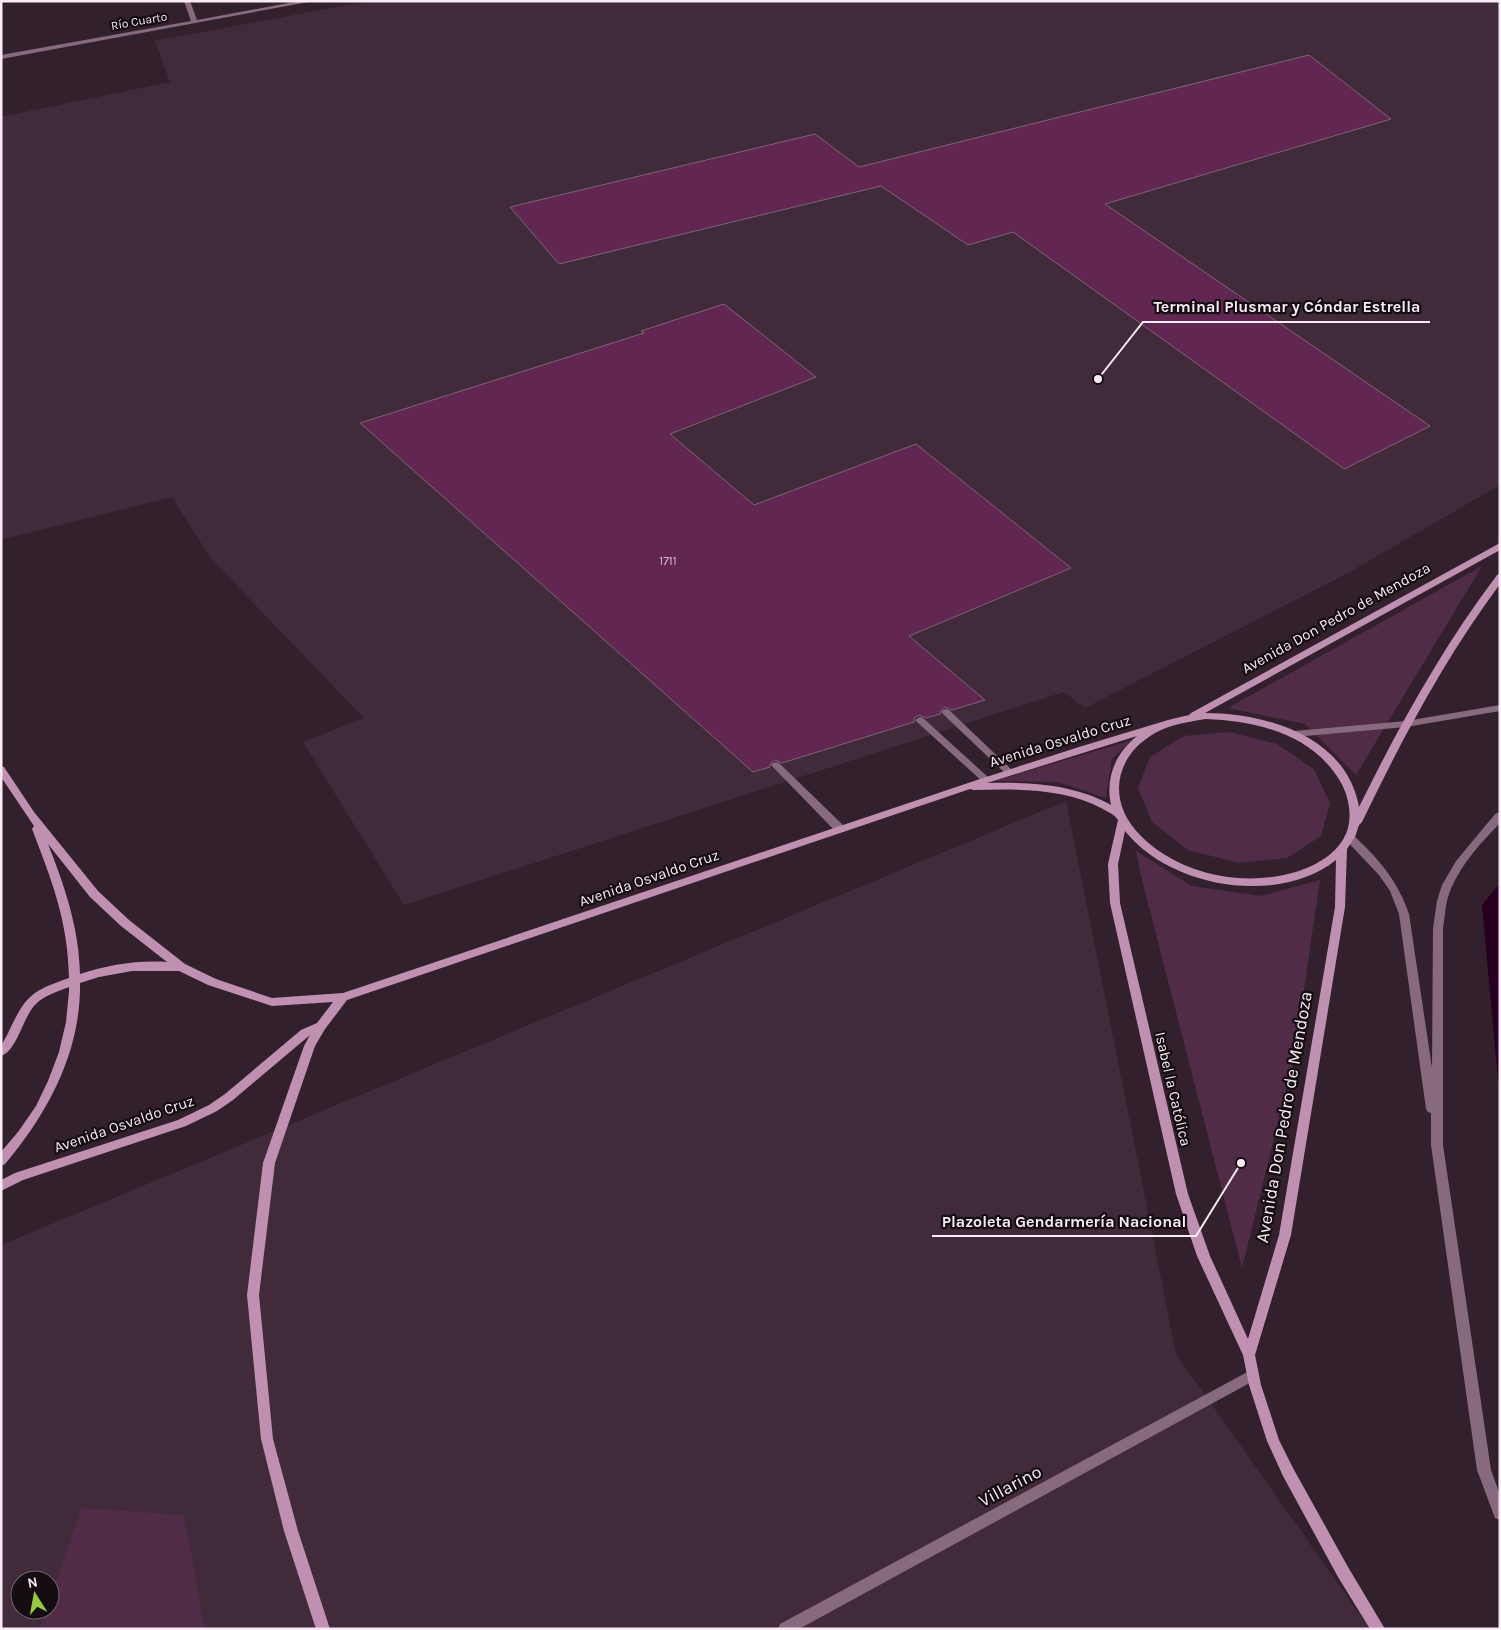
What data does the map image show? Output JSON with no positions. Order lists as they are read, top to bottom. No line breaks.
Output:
{"streets":{"main road":["Avenida Don Pedro de Mendoza","Avenida Osvaldo Cruz","Isabel la Católica"],"street":["Río Cuarto","Villarino"]},"crossings":[["Avenida Don Pedro de Mendoza","Isabel la Católica"],["Avenida Don Pedro de Mendoza","Villarino"],["Avenida Osvaldo Cruz","Isabel la Católica"]],"places":["Terminal Plusmar y Cóndar Estrella","Plazoleta Gendarmería Nacional"],"house_numbers":["1711"],"north":"top"}
